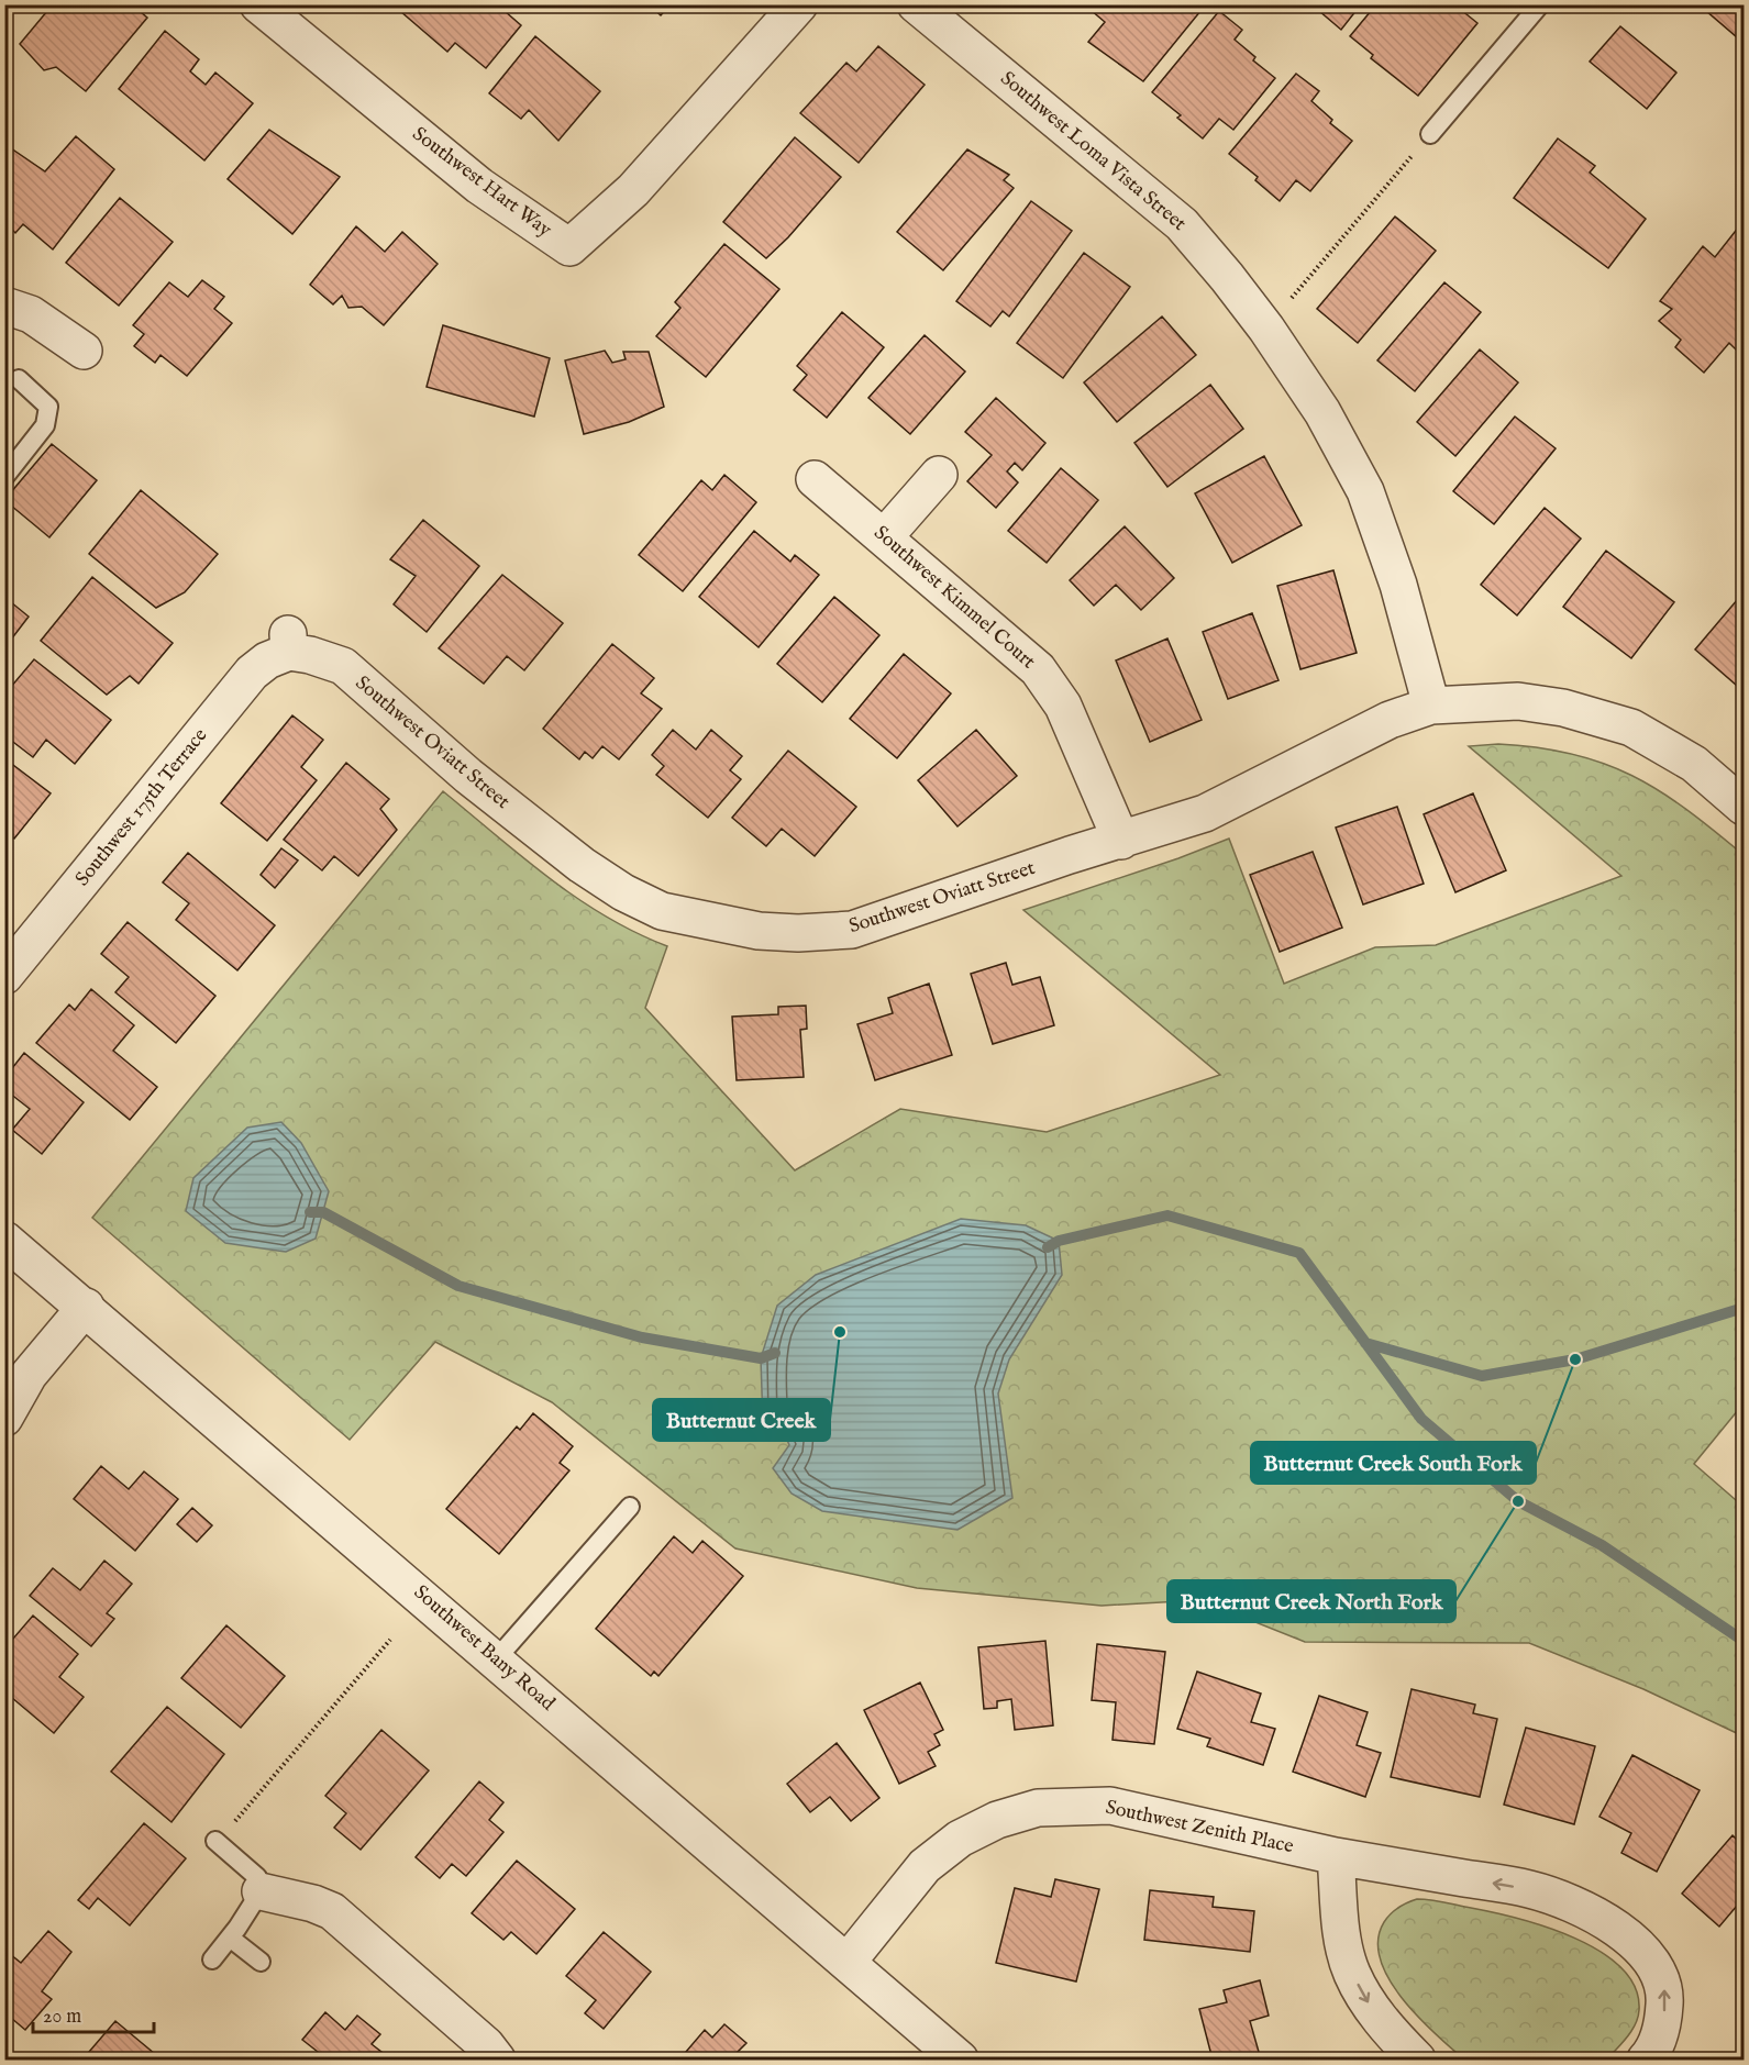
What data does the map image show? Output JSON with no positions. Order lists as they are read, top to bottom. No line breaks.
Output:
{"streets":{"street":["Southwest Loma Vista Street","Southwest Hart Way","Southwest Kimmel Court","Southwest Oviatt Street","Southwest 175th Terrace","Southwest Bany Road","Southwest Zenith Place"]},"crossings":[["Southwest Loma Vista Street","Southwest Oviatt Street"],["Southwest Kimmel Court","Southwest Oviatt Street"],["Southwest Oviatt Street","Southwest 175th Terrace"],["Southwest Bany Road","Southwest Zenith Place"]],"one_way":["Southwest Zenith Place"],"places":["Butternut Creek","Butternut Creek South Fork","Butternut Creek North Fork"],"scale_bar":"20 m"}
